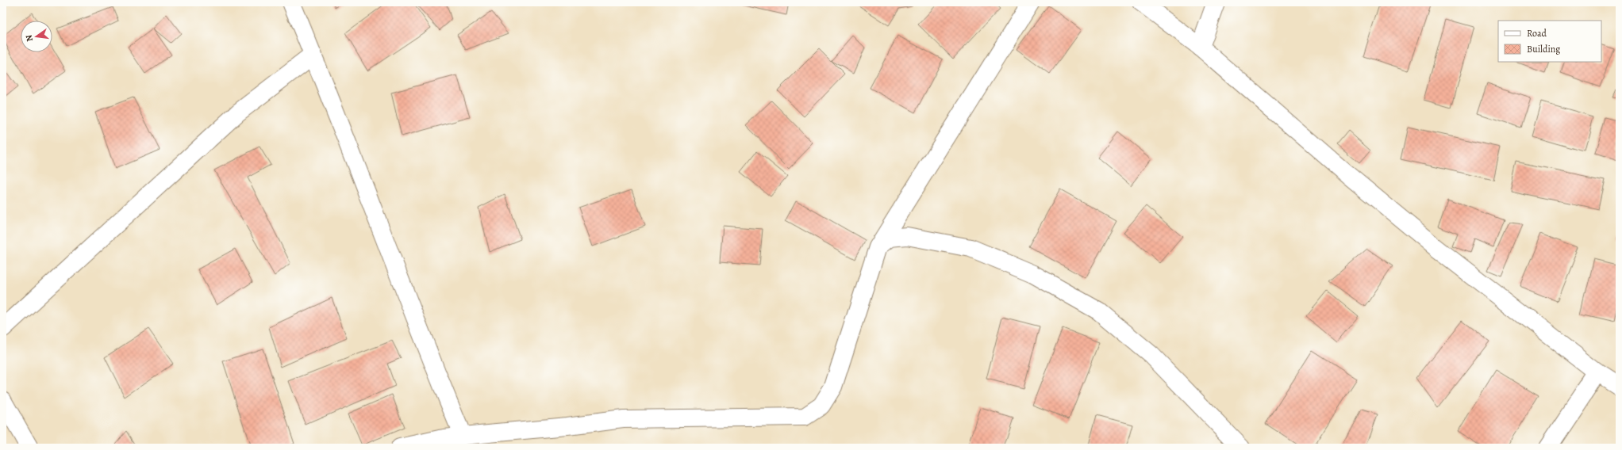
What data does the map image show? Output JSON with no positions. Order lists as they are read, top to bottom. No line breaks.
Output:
{"legend":["Road","Building"],"north":"left"}
